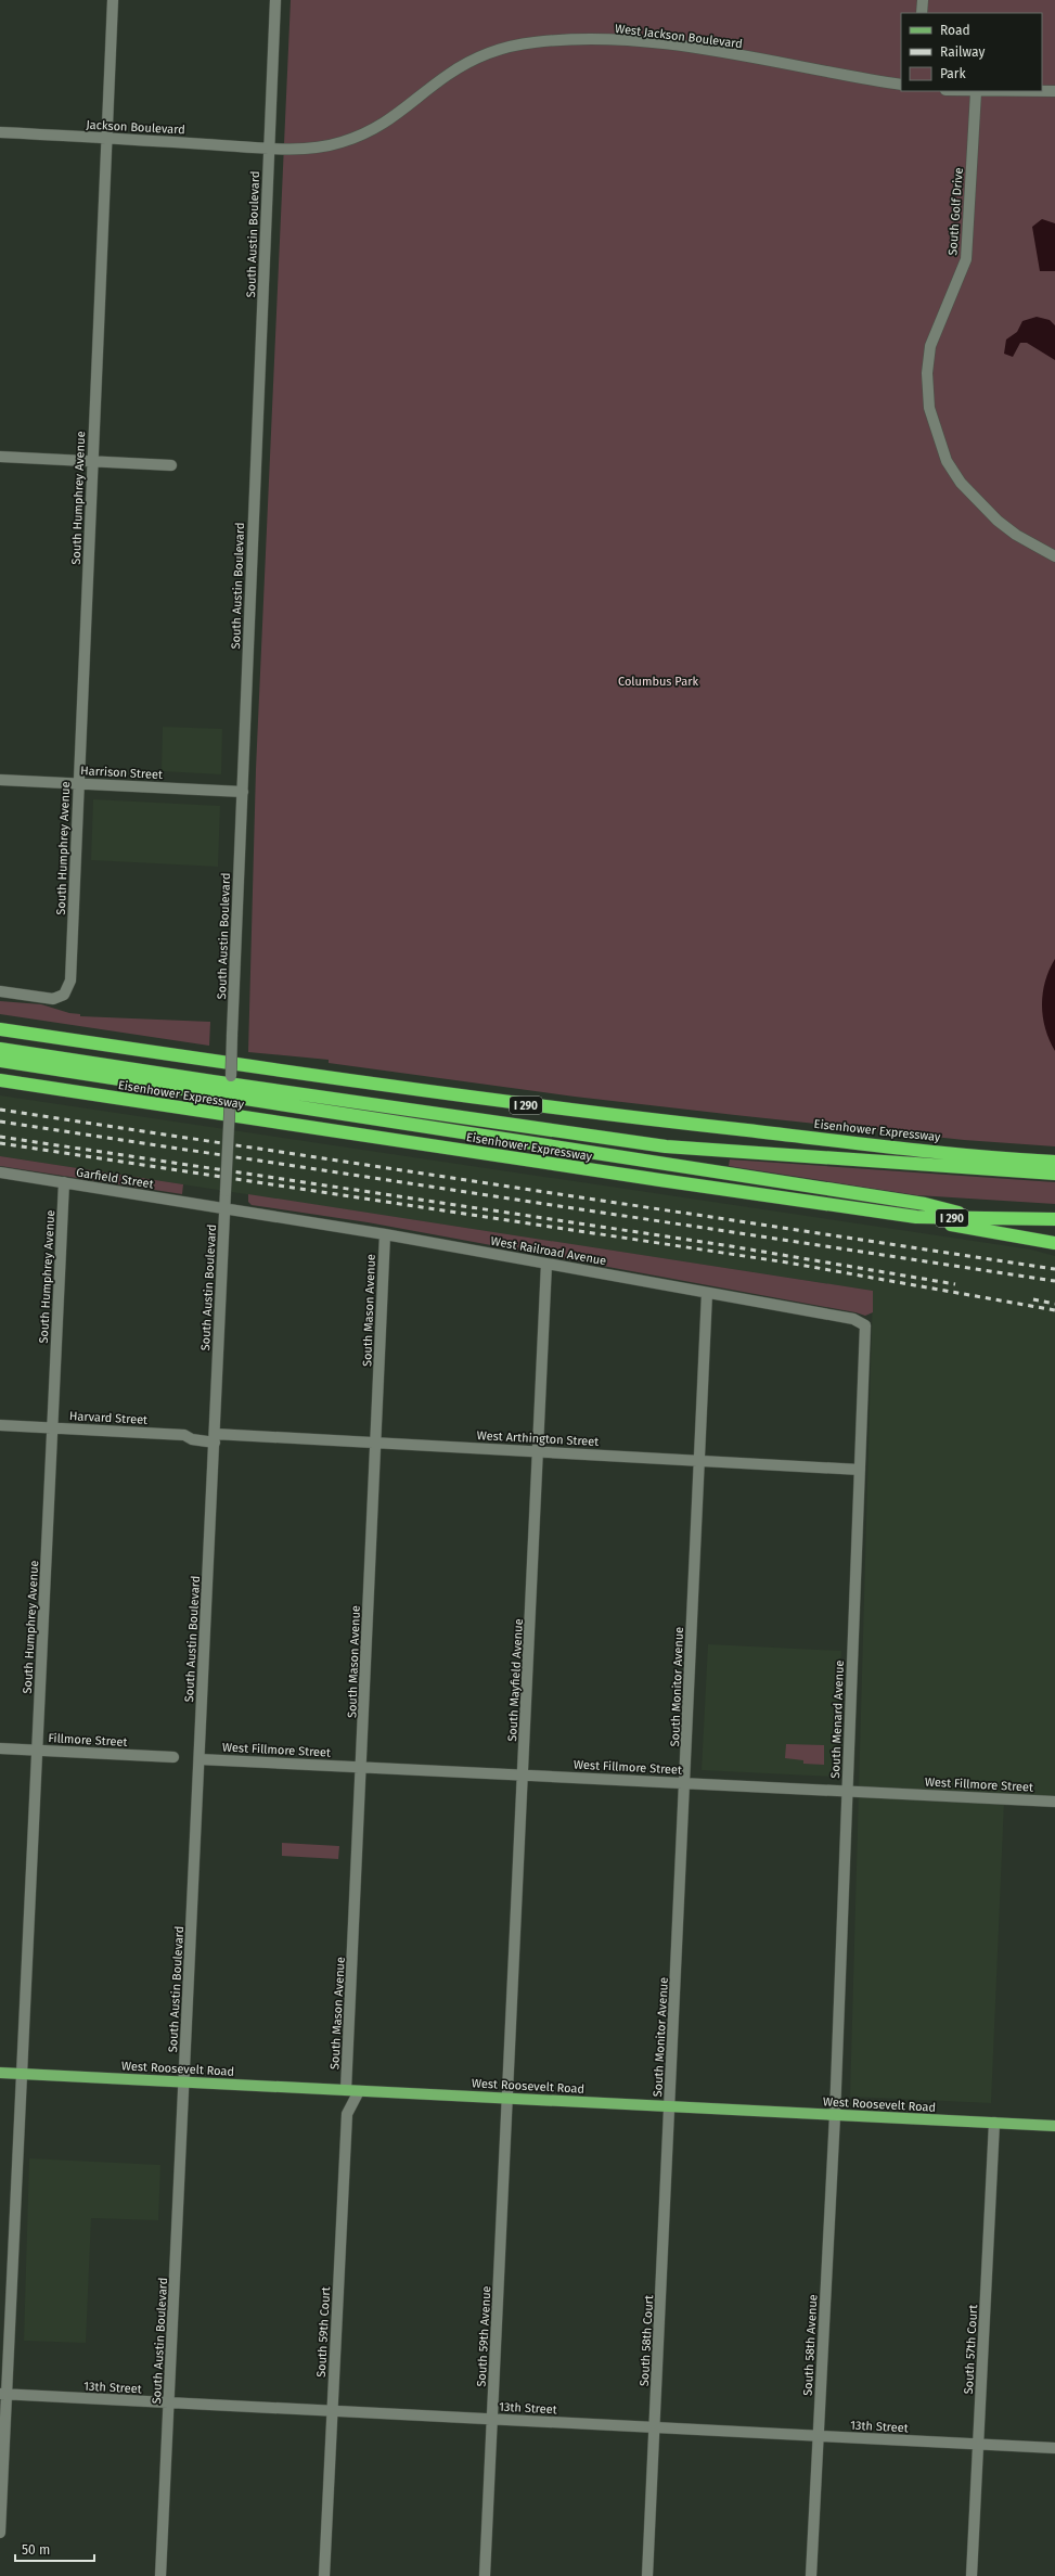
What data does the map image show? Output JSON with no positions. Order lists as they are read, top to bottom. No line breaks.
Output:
{"streets":{"highway":["Eisenhower Expressway","I 290"],"main road":["West Roosevelt Road"],"street":["West Jackson Boulevard","Jackson Boulevard","South Golf Drive","South Austin Boulevard","South Humphrey Avenue","Harrison Street","Garfield Street","West Railroad Avenue","South Mason Avenue","Harvard Street","West Arthington Street","South Mayfield Avenue","South Monitor Avenue","South Menard Avenue","Fillmore Street","West Fillmore Street","South 59th Court","South 59th Avenue","South 58th Court","South 58th Avenue","South 57th Court","13th Street"]},"crossings":[["West Jackson Boulevard","Jackson Boulevard"],["West Jackson Boulevard","South Austin Boulevard"],["Jackson Boulevard","South Austin Boulevard"],["Jackson Boulevard","South Humphrey Avenue"],["South Austin Boulevard","Harrison Street"],["South Austin Boulevard","Garfield Street"],["South Austin Boulevard","West Railroad Avenue"],["South Austin Boulevard","Harvard Street"],["South Austin Boulevard","West Arthington Street"],["South Austin Boulevard","West Fillmore Street"],["South Austin Boulevard","West Roosevelt Road"],["South Austin Boulevard","13th Street"],["South Humphrey Avenue","Harrison Street"],["South Humphrey Avenue","Garfield Street"],["South Humphrey Avenue","Harvard Street"],["South Humphrey Avenue","Fillmore Street"],["South Humphrey Avenue","West Roosevelt Road"],["South Humphrey Avenue","13th Street"],["Garfield Street","West Railroad Avenue"],["West Railroad Avenue","South Mason Avenue"],["West Railroad Avenue","South Mayfield Avenue"],["West Railroad Avenue","South Monitor Avenue"],["West Railroad Avenue","South Menard Avenue"],["South Mason Avenue","West Arthington Street"],["South Mason Avenue","West Fillmore Street"],["South Mason Avenue","West Roosevelt Road"],["Harvard Street","West Arthington Street"],["West Arthington Street","South Mayfield Avenue"],["West Arthington Street","South Monitor Avenue"],["West Arthington Street","South Menard Avenue"],["South Mayfield Avenue","West Fillmore Street"],["South Mayfield Avenue","West Roosevelt Road"],["South Mayfield Avenue","South 59th Avenue"],["South Monitor Avenue","West Fillmore Street"],["South Monitor Avenue","West Roosevelt Road"],["South Monitor Avenue","South 58th Court"],["South Menard Avenue","West Fillmore Street"],["South Menard Avenue","West Roosevelt Road"],["South Menard Avenue","South 58th Avenue"],["West Roosevelt Road","South 59th Court"],["West Roosevelt Road","South 59th Avenue"],["West Roosevelt Road","South 58th Court"],["West Roosevelt Road","South 58th Avenue"],["West Roosevelt Road","South 57th Court"],["South 59th Court","13th Street"],["South 59th Avenue","13th Street"],["South 58th Court","13th Street"],["South 58th Avenue","13th Street"],["South 57th Court","13th Street"]],"parks":["Columbus Park"],"legend":["Road","Railway","Park"],"scale_bar":"50 m"}
